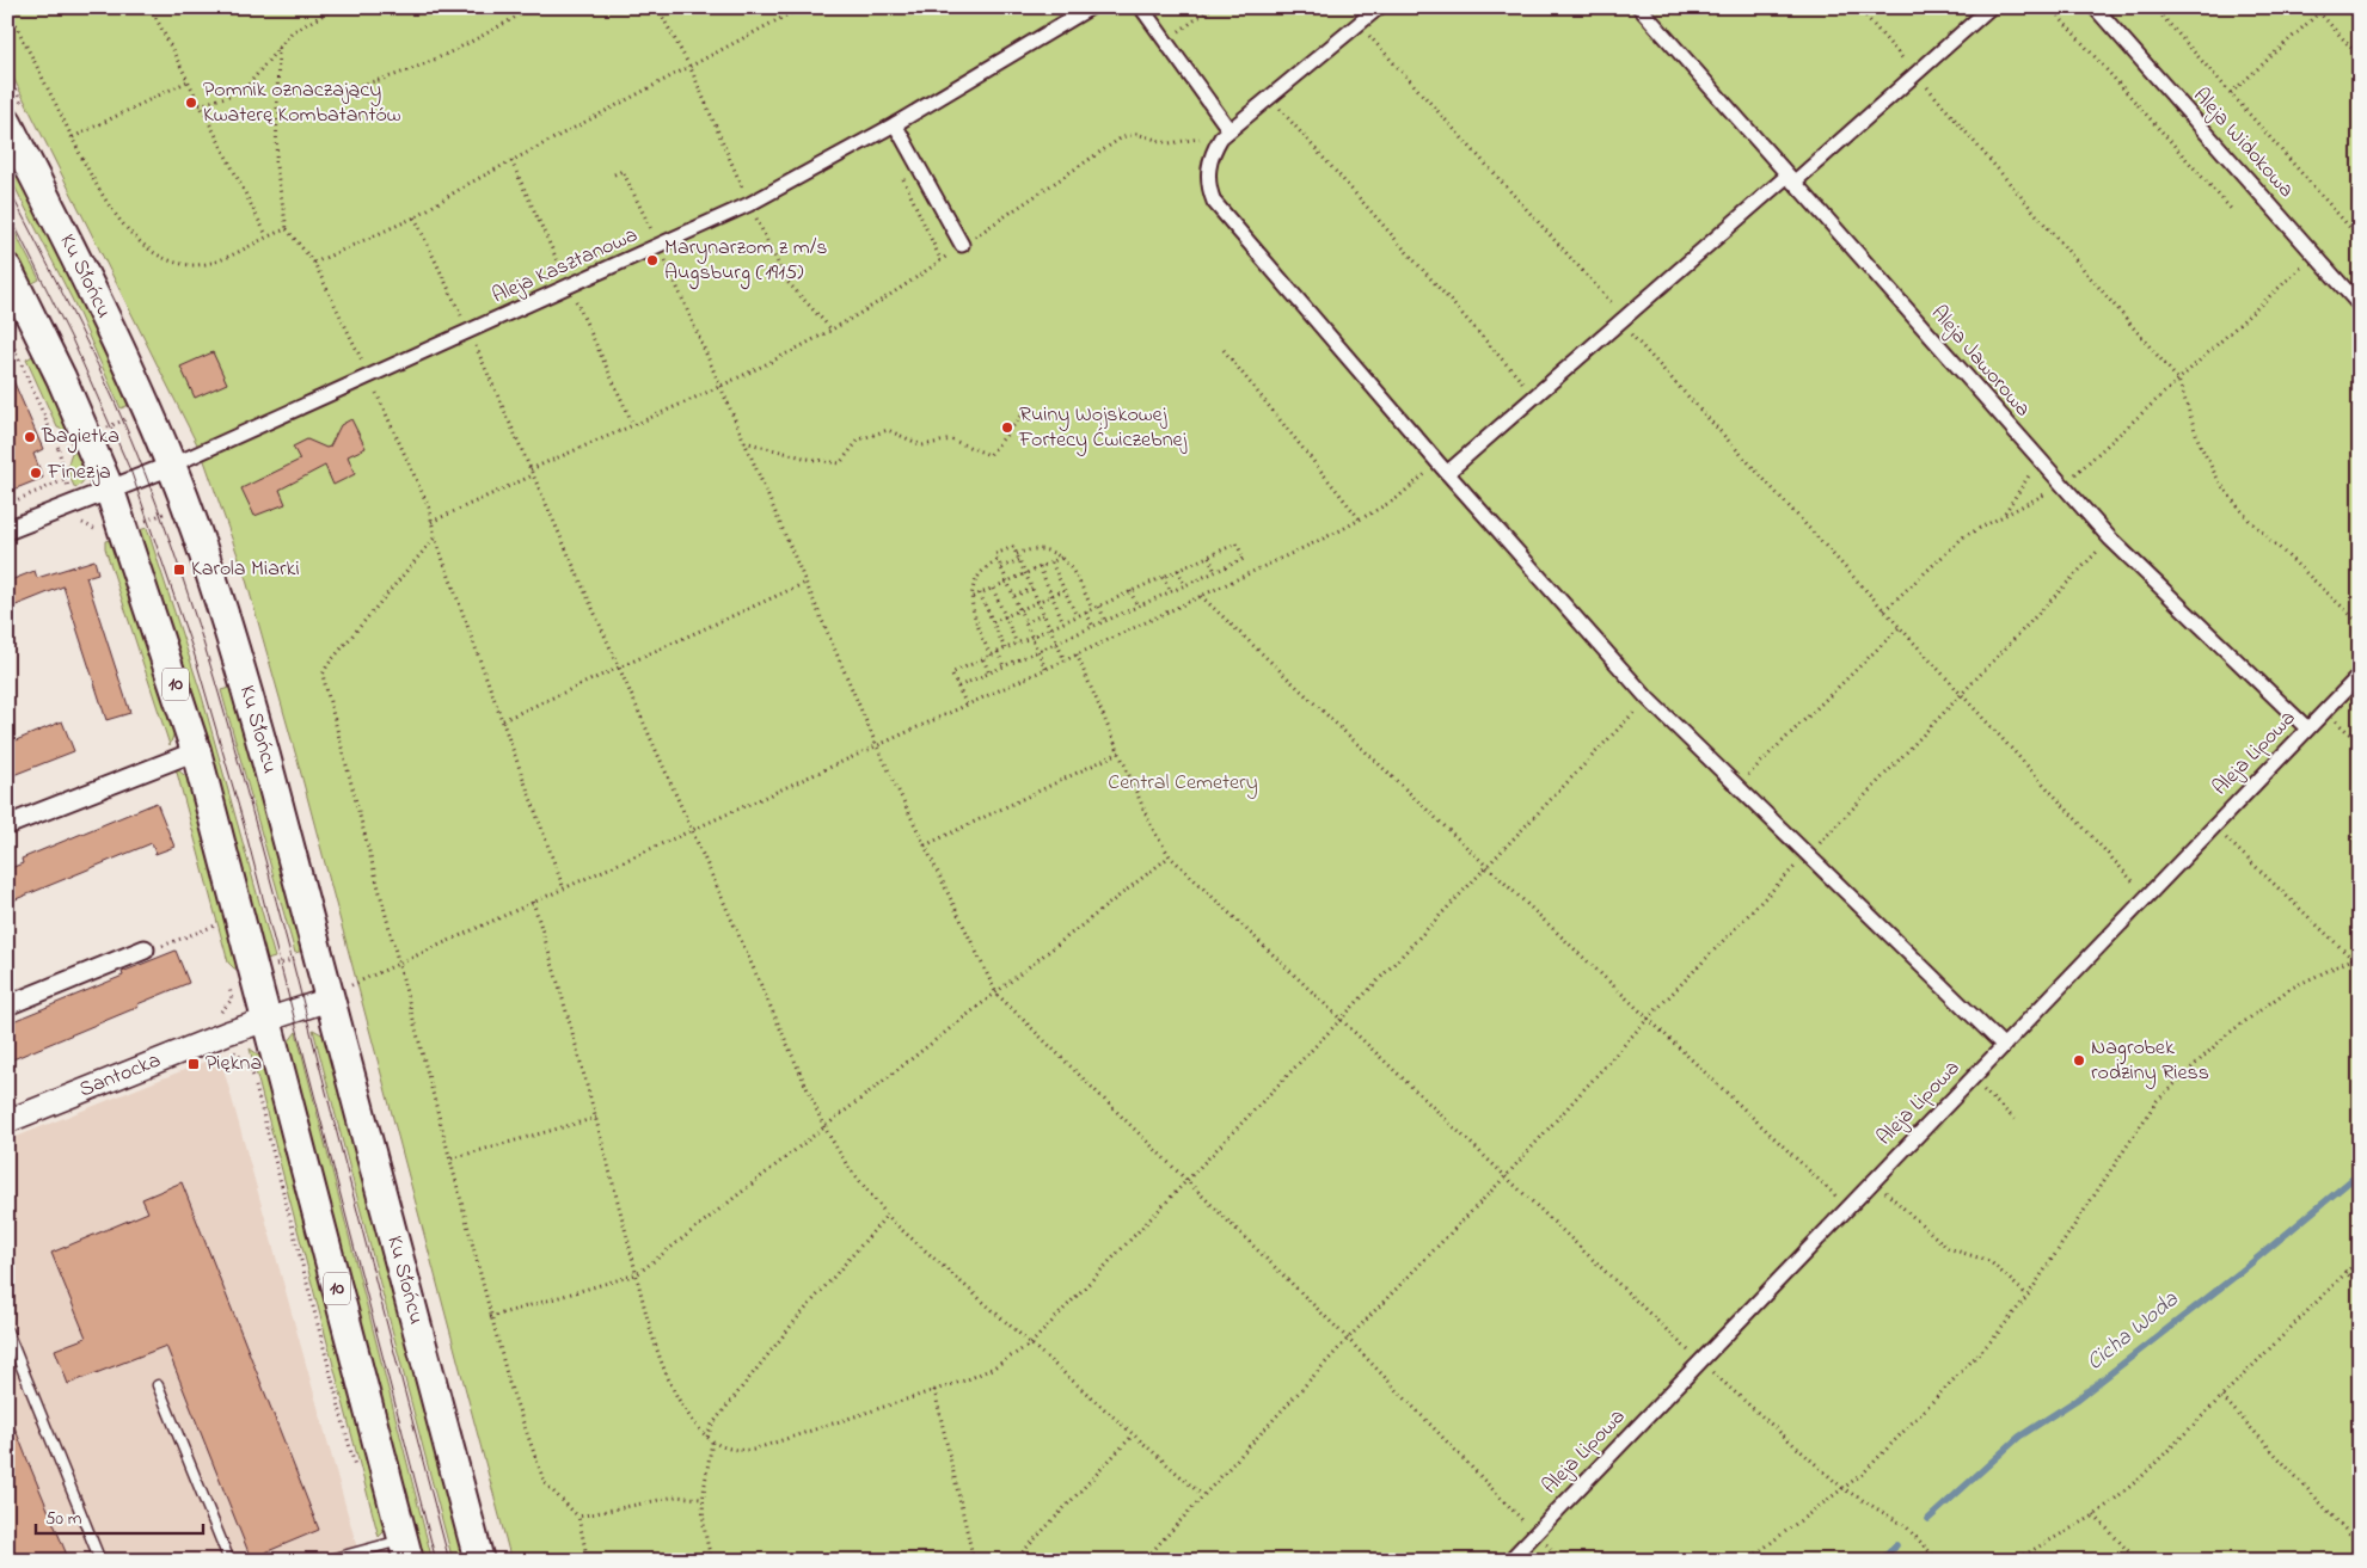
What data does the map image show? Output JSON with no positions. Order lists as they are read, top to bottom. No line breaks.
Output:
{"streets":{"main road":["Ku Słońcu","10"],"street":["Aleja Widokowa","Aleja Kasztanowa","Aleja Jaworowa","Aleja Lipowa","Santocka"]},"crossings":[["Aleja Kasztanowa","Ku Słońcu"],["Aleja Jaworowa","Aleja Lipowa"],["10","Santocka"]],"water":["Cicha Woda"],"parks":["Central Cemetery"],"places":{"other":["Pomnik oznaczający Kwaterę Kombatantów","Marynarzom z m/s Augsburg (1915)","Ruiny Wojskowej Fortecy Ćwiczebnej","Bagietka","Finezja","Nagrobek rodziny Riess"],"transit":["Karola Miarki","Piękna"]},"scale_bar":"50 m"}
